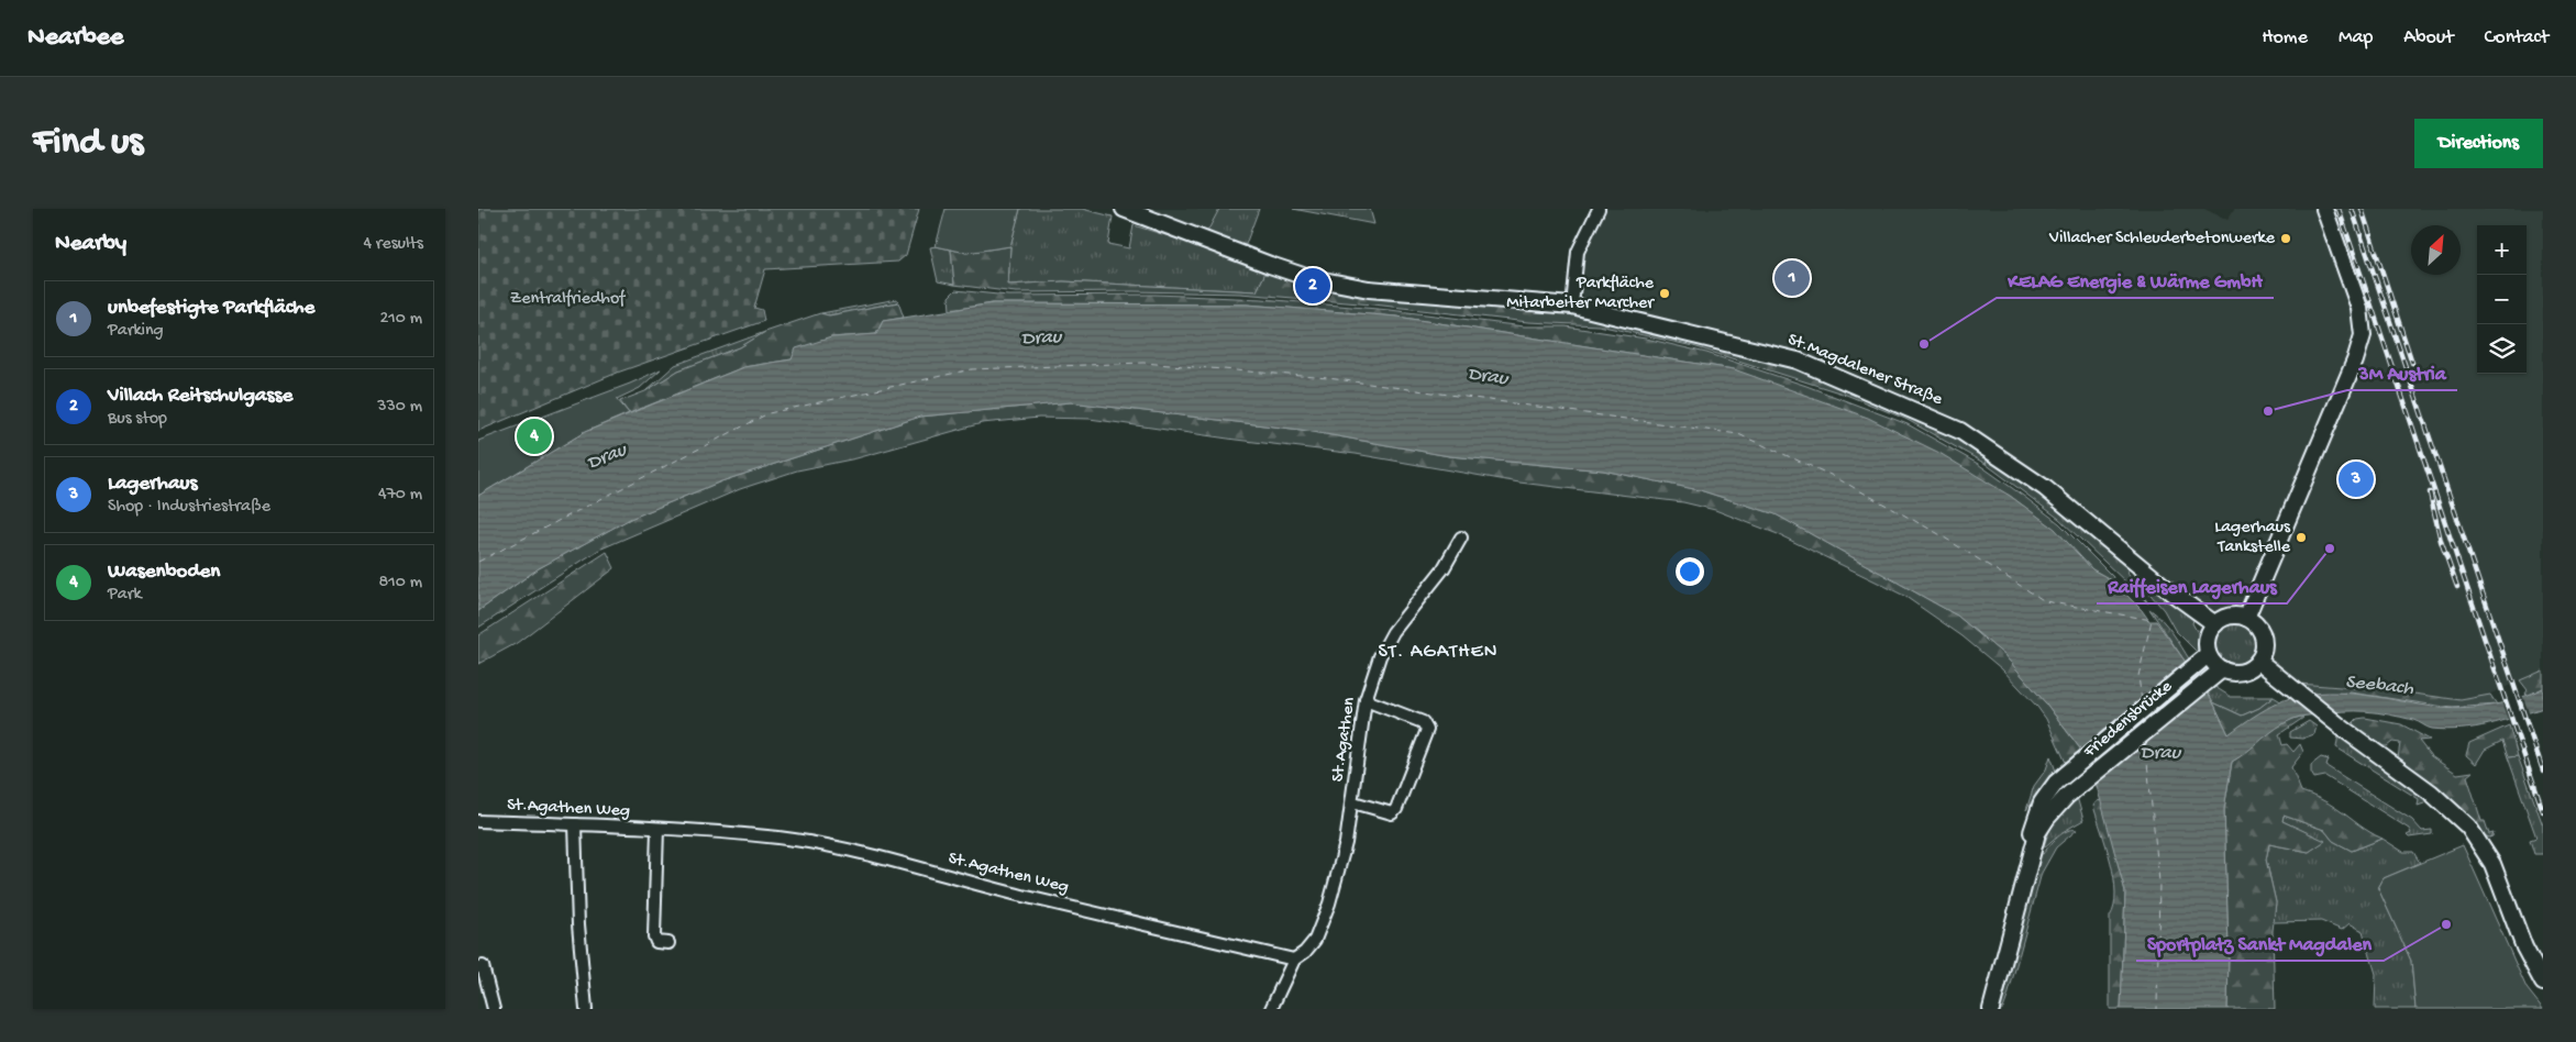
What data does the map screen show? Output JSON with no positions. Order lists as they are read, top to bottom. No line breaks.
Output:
{"streets":{"street":["St.Magdalener Straße","Friedensbrücke","St.Agathen","St.Agathen Weg"]},"crossings":[["St.Magdalener Straße","Friedensbrücke"],["St.Agathen","St.Agathen Weg"]],"districts":["ST. AGATHEN"],"water":["Drau","Seebach"],"parks":["Zentralfriedhof"],"places":["Villacher Schleuderbetonwerke","Parkfläche Mitarbeiter Marcher","KELAG Energie & Wärme GmbH","3M Austria","Lagerhaus Tankstelle","Raiffeisen Lagerhaus","Sportplatz Sankt Magdalen"],"north":"top right","page":{"header":"Nearbee","nav":["Home","Map","About","Contact"],"buttons":"Directions","title":"Find us","heading":["Nearby","4 results"],"map_buttons":["+","−"],"pins":["1","2","4","3"],"list":[{"mark":"1","name":"unbefestigte Parkfläche","note":"Parking","value":"210 m"},{"mark":"2","name":"Villach Reitschulgasse","note":"Bus stop","value":"330 m"},{"mark":"3","name":"Lagerhaus","note":"Shop · Industriestraße","value":"470 m"},{"mark":"4","name":"Wasenboden","note":"Park","value":"810 m"}]}}
